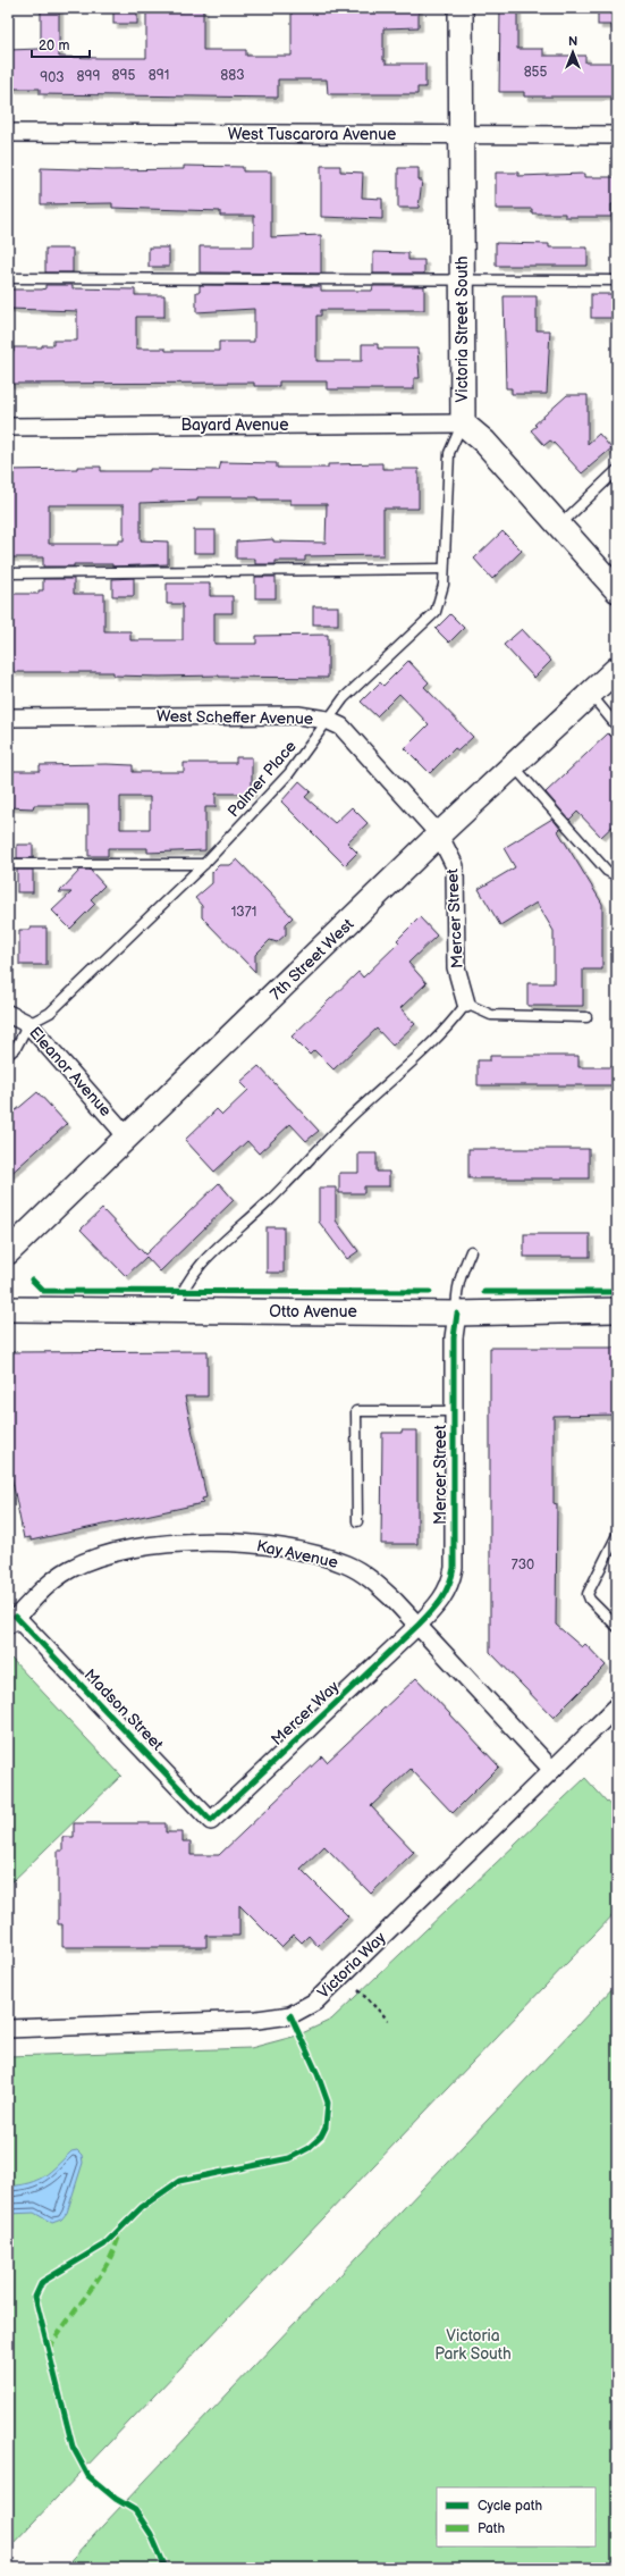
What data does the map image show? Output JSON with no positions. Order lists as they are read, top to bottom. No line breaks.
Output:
{"streets":{"street":["West Tuscarora Avenue","Victoria Street South","Bayard Avenue","West Scheffer Avenue","Mercer Street","7th Street West","Eleanor Avenue","Otto Avenue","Kay Avenue","Madson Street","Mercer Way","Victoria Way"],"lane":["Palmer Place"]},"crossings":[["West Tuscarora Avenue","Victoria Street South"],["Victoria Street South","Bayard Avenue"],["Victoria Street South","Palmer Place"],["Bayard Avenue","Palmer Place"],["West Scheffer Avenue","Palmer Place"],["West Scheffer Avenue","Mercer Street"],["West Scheffer Avenue","7th Street West"],["Palmer Place","Eleanor Avenue"],["Mercer Street","7th Street West"],["Mercer Street","Otto Avenue"],["Mercer Street","Kay Avenue"],["Mercer Street","Mercer Way"],["7th Street West","Eleanor Avenue"],["Kay Avenue","Madson Street"],["Kay Avenue","Mercer Way"],["Kay Avenue","Victoria Way"],["Madson Street","Mercer Way"]],"parks":["Victoria Park South"],"house_numbers":["855","895","891","883","899","903","1371","730"],"legend":["Cycle path","Path"],"scale_bar":"20 m","north":"top"}
